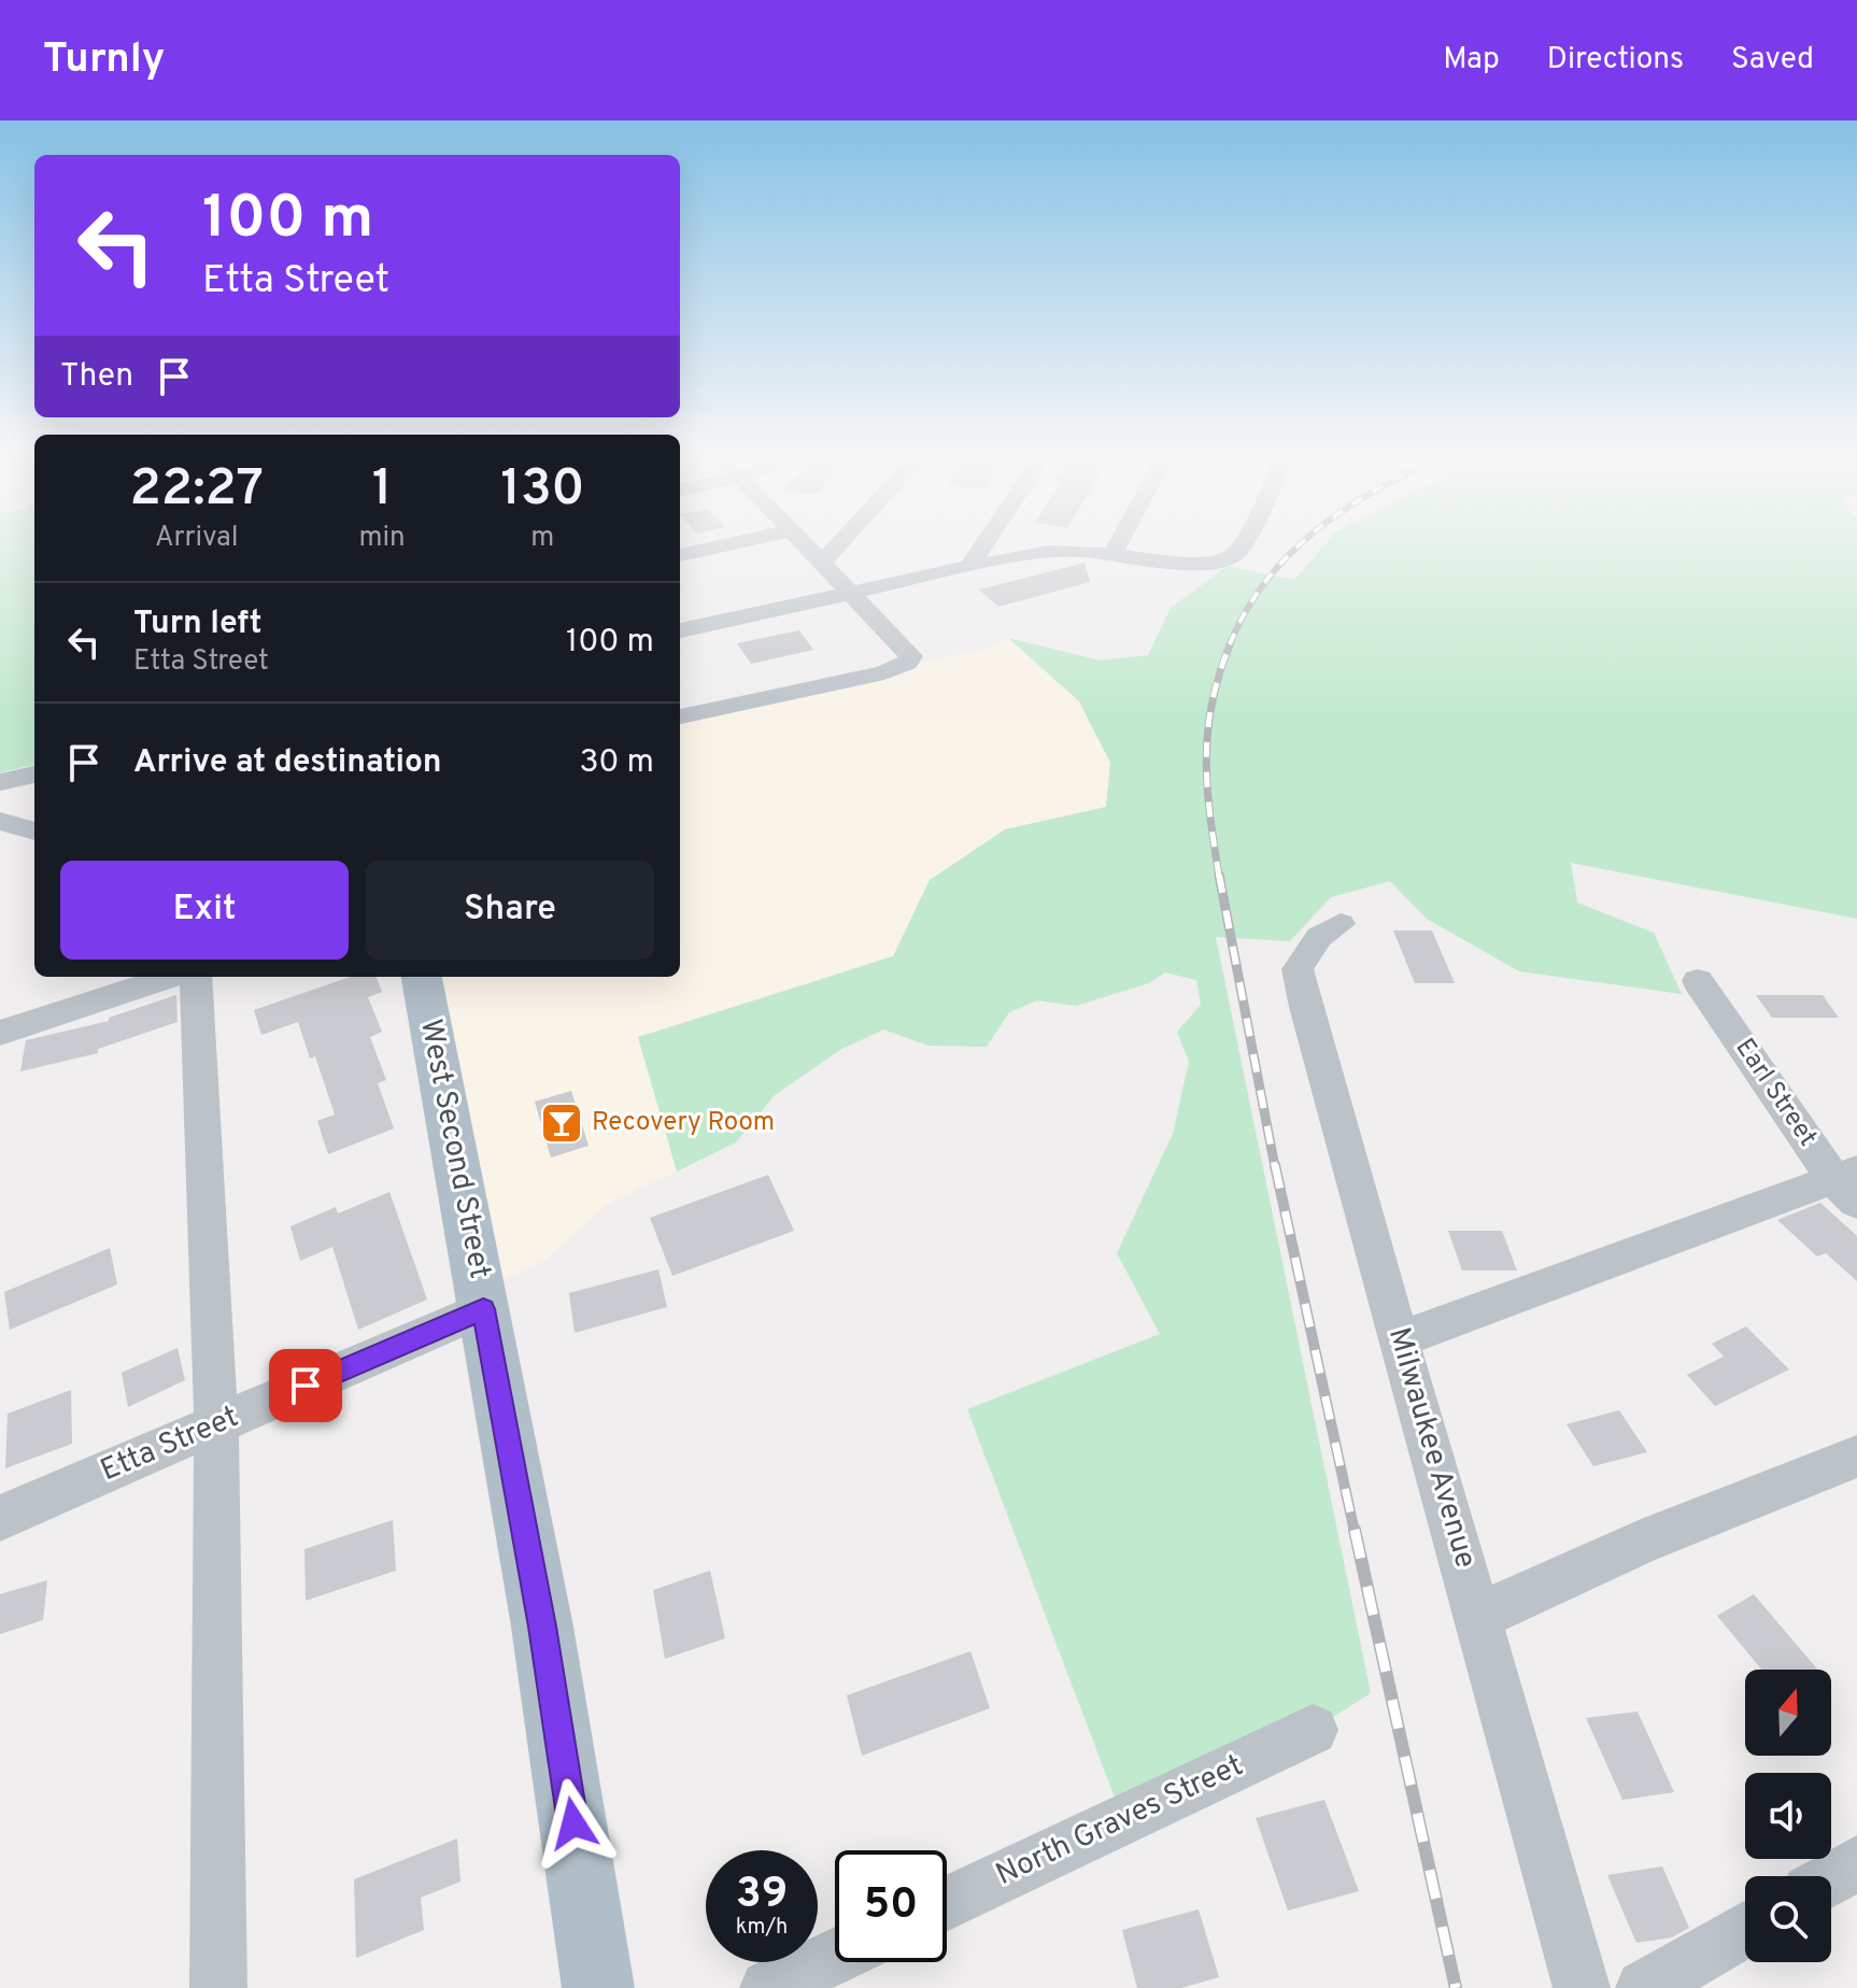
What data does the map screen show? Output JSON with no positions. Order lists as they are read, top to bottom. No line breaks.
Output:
{"streets":{"main road":["West Second Street"],"street":["Earl Street","Etta Street","Milwaukee Avenue","North Graves Street"]},"crossings":[["West Second Street","Etta Street"]],"places":{"bar":["Recovery Room"]},"north":"top","page":{"header":"Turnly","nav":["Map","Directions","Saved"],"turn":["100 m","Etta Street"],"then":"Then","eta":["22:27","Arrival","1","min","130","m"],"list":[{"name":"Turn left","note":"Etta Street","value":"100 m"},{"name":"Arrive at destination","value":"30 m"}],"buttons":["Exit","Share"],"speed":"39 km/h","limit":"50"}}
